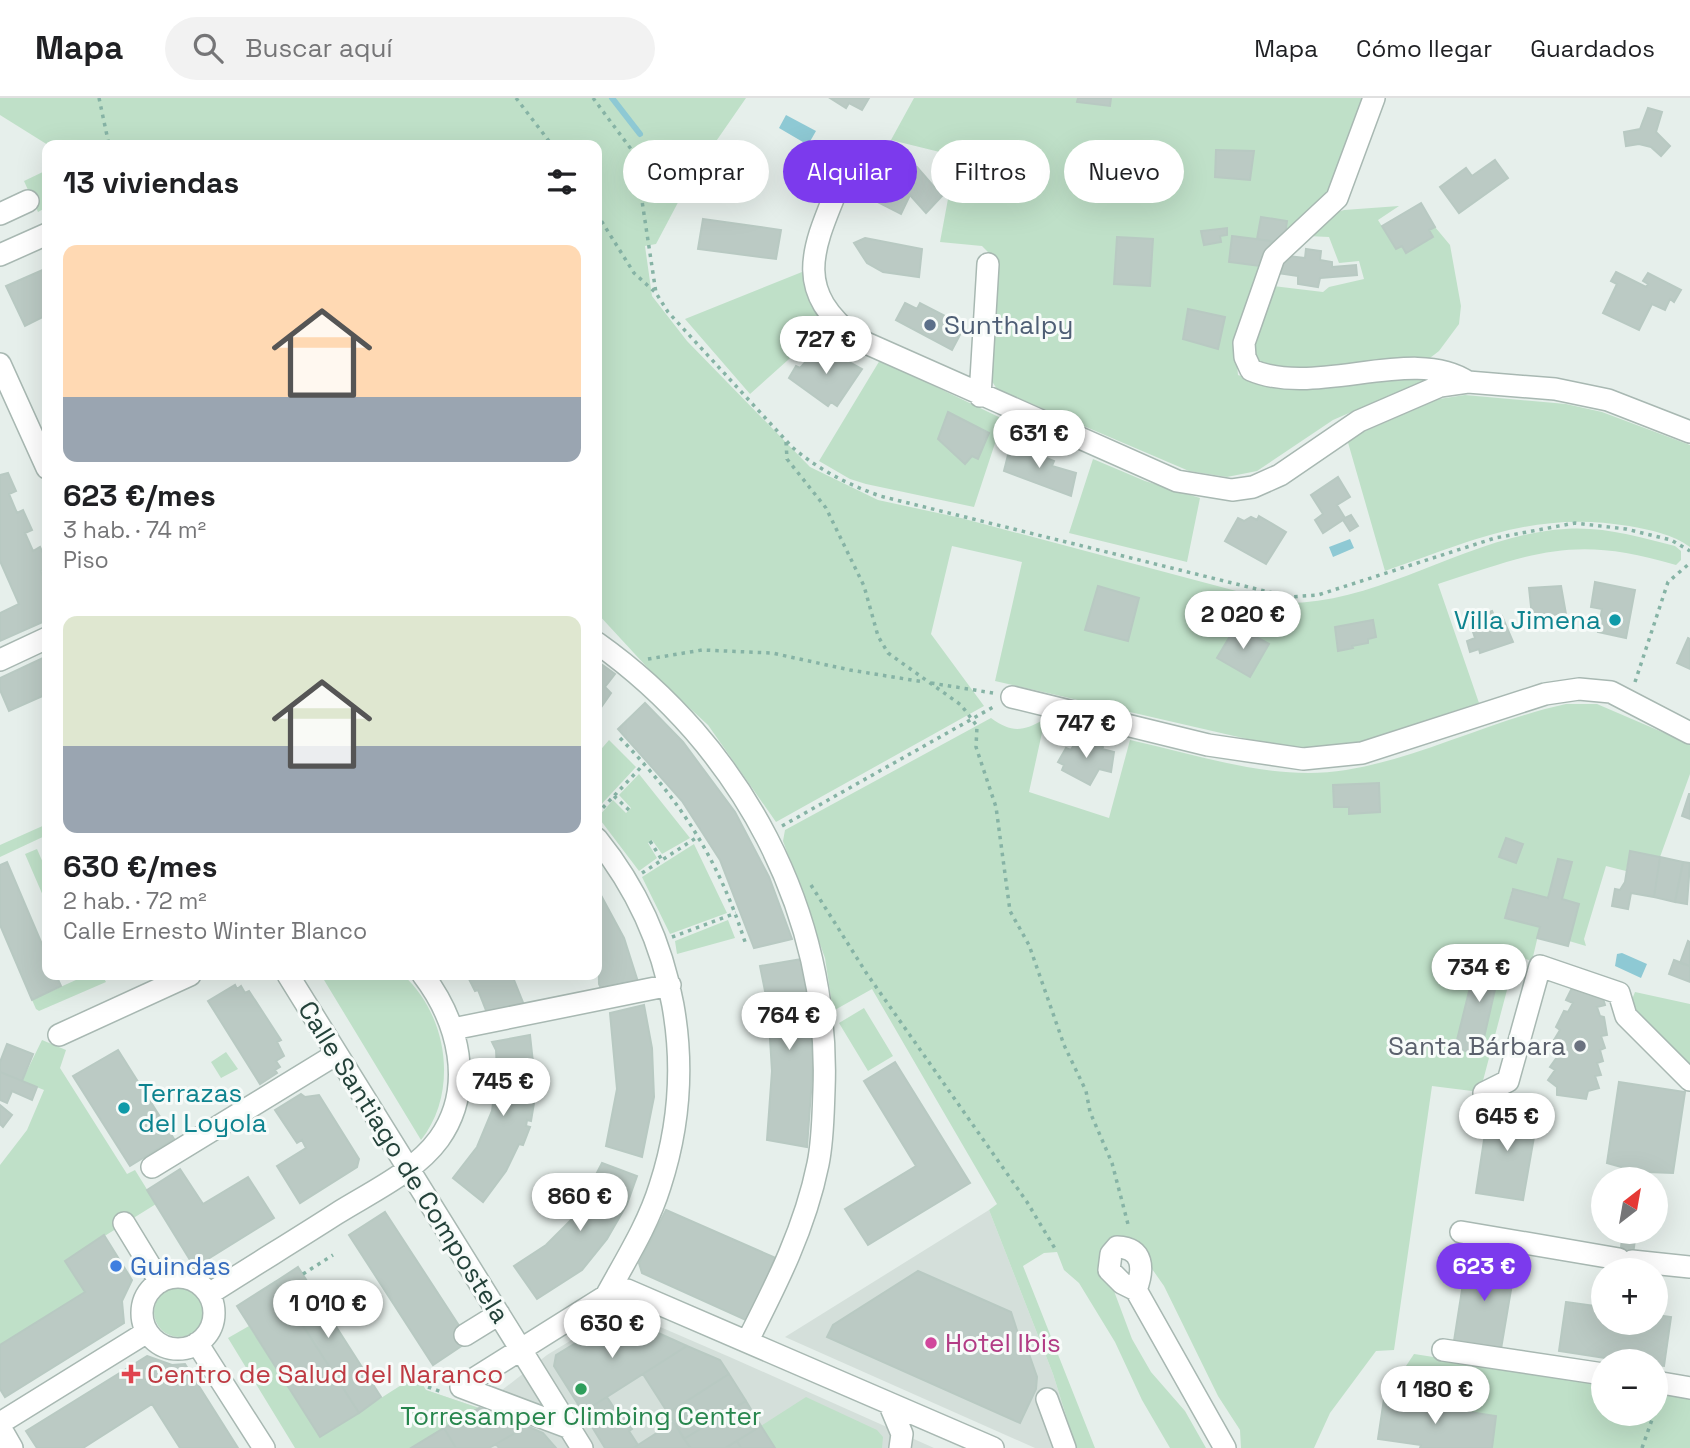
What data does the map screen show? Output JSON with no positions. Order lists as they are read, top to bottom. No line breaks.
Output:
{"streets":{"street":["Calle Santiago de Compostela"]},"places":{"other":["Sunthalpy","Villa Jimena","Santa Bárbara","Terrazas del Loyola","Guindas","Hotel Ibis","Torresamper Climbing Center"],"health":["Centro de Salud del Naranco"]},"north":"top right","page":{"header":"Mapa","search":"Buscar aquí","nav":["Mapa","Cómo llegar","Guardados"],"chip":["Comprar","Alquilar","Filtros","Nuevo"],"heading":"13 viviendas","list":[{"name":"623 €/mes","note":"3 hab. · 74 m² · Piso"},{"name":"630 €/mes","note":"2 hab. · 72 m² · Calle Ernesto Winter Blanco"}],"price":["727 €","631 €","2 020 €","747 €","734 €","764 €","745 €","645 €","860 €","623 €","1 010 €","630 €","1 180 €"],"map_buttons":["+","−"]}}
